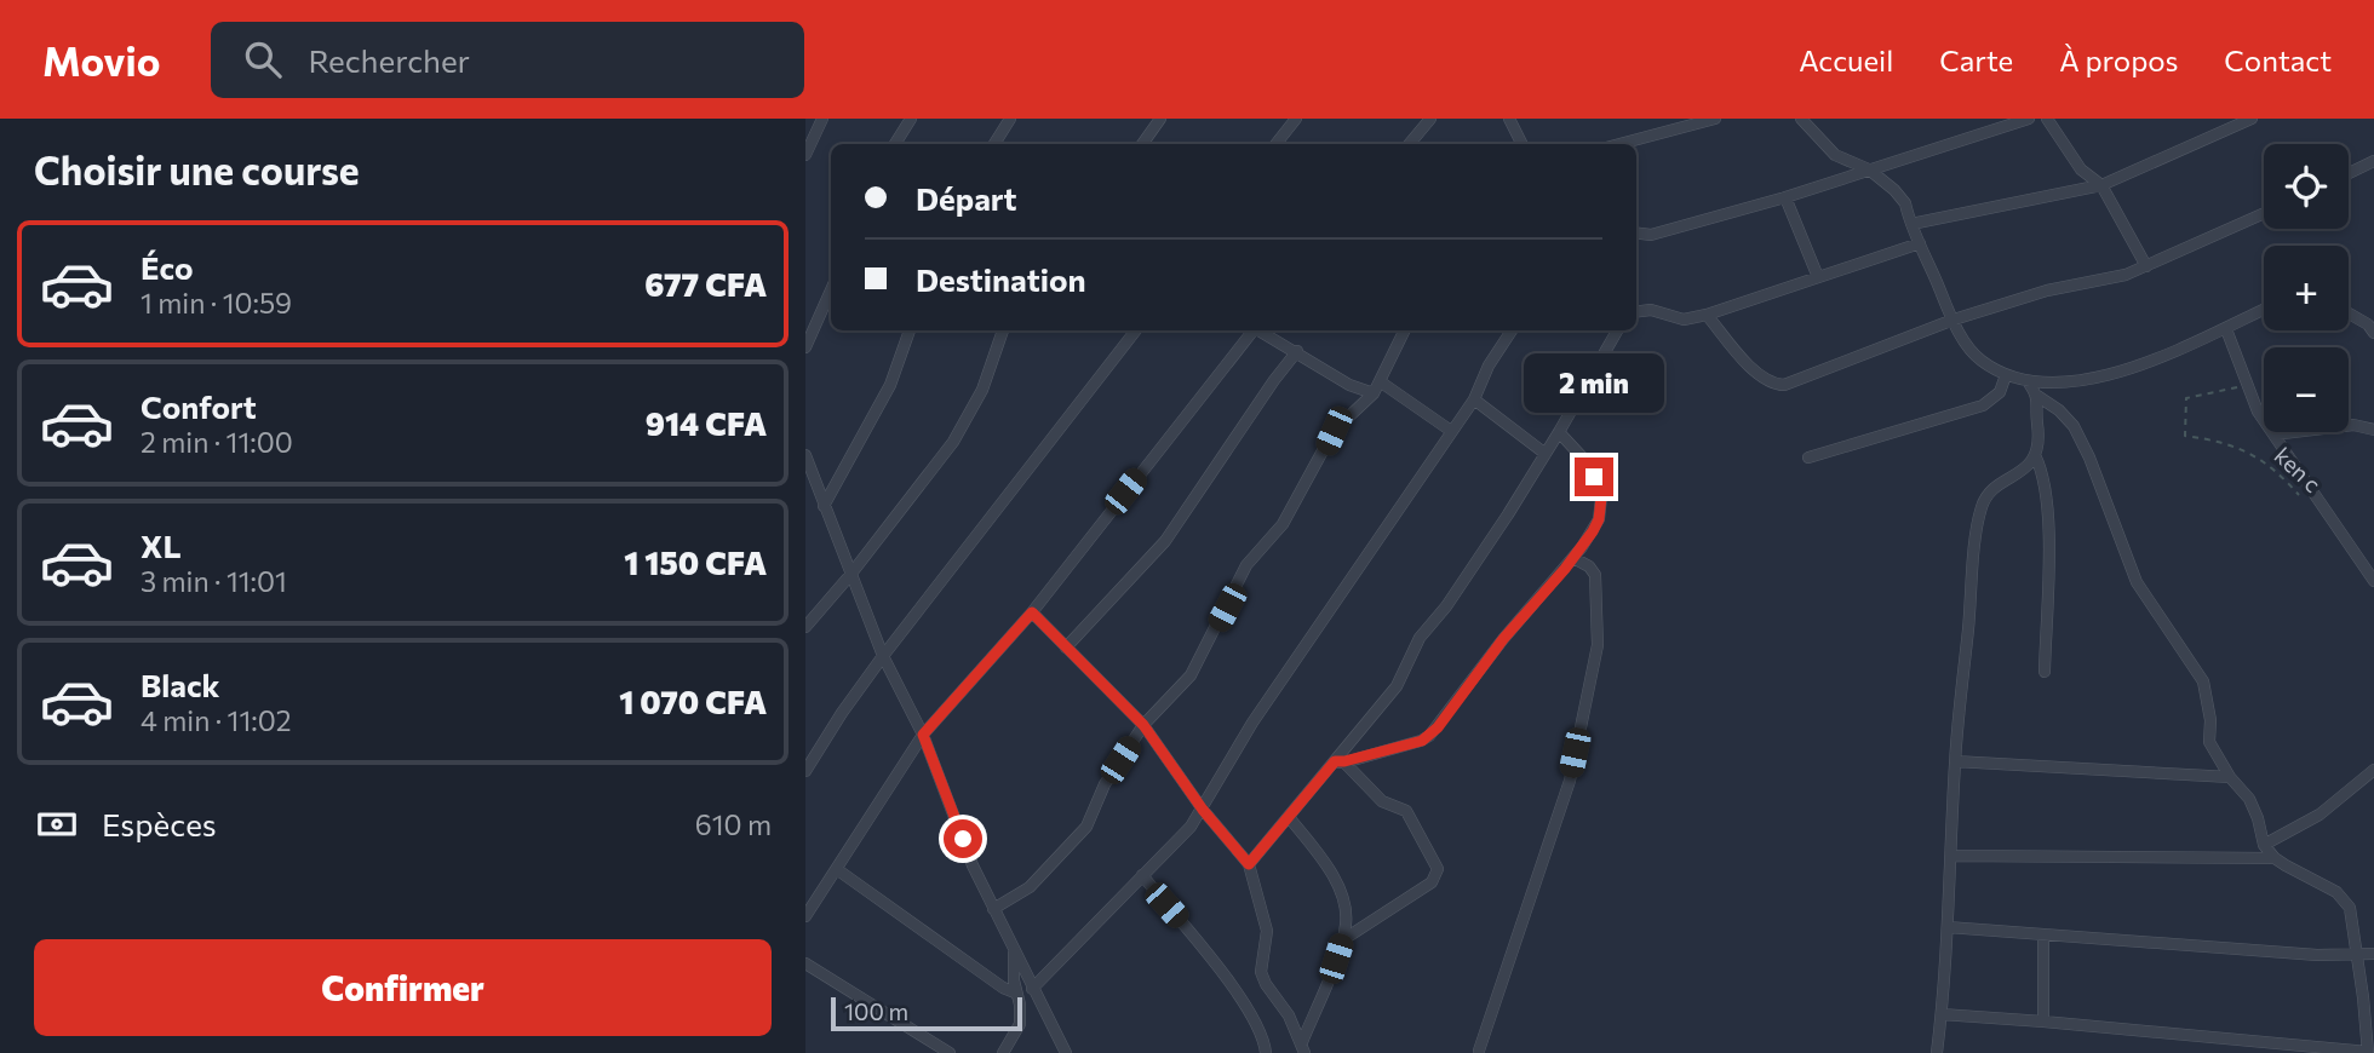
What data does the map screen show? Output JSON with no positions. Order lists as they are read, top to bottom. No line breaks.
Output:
{"streets":{"path":["ken c"]},"scale_bar":"100 m","page":{"header":"Movio","search":"Rechercher","nav":["Accueil","Carte","À propos","Contact"],"heading":"Choisir une course","map_buttons":["+","−"],"banner":["Départ","Destination"],"list":[{"name":"Éco","note":"1 min · 10:59","value":"677 CFA"},{"name":"Confort","note":"2 min · 11:00","value":"914 CFA"},{"name":"XL","note":"3 min · 11:01","value":"1 150 CFA"},{"name":"Black","note":"4 min · 11:02","value":"1 070 CFA"}],"bubble":"2 min","pay":["Espèces","610 m"],"buttons":"Confirmer","scale":"100 m"}}
